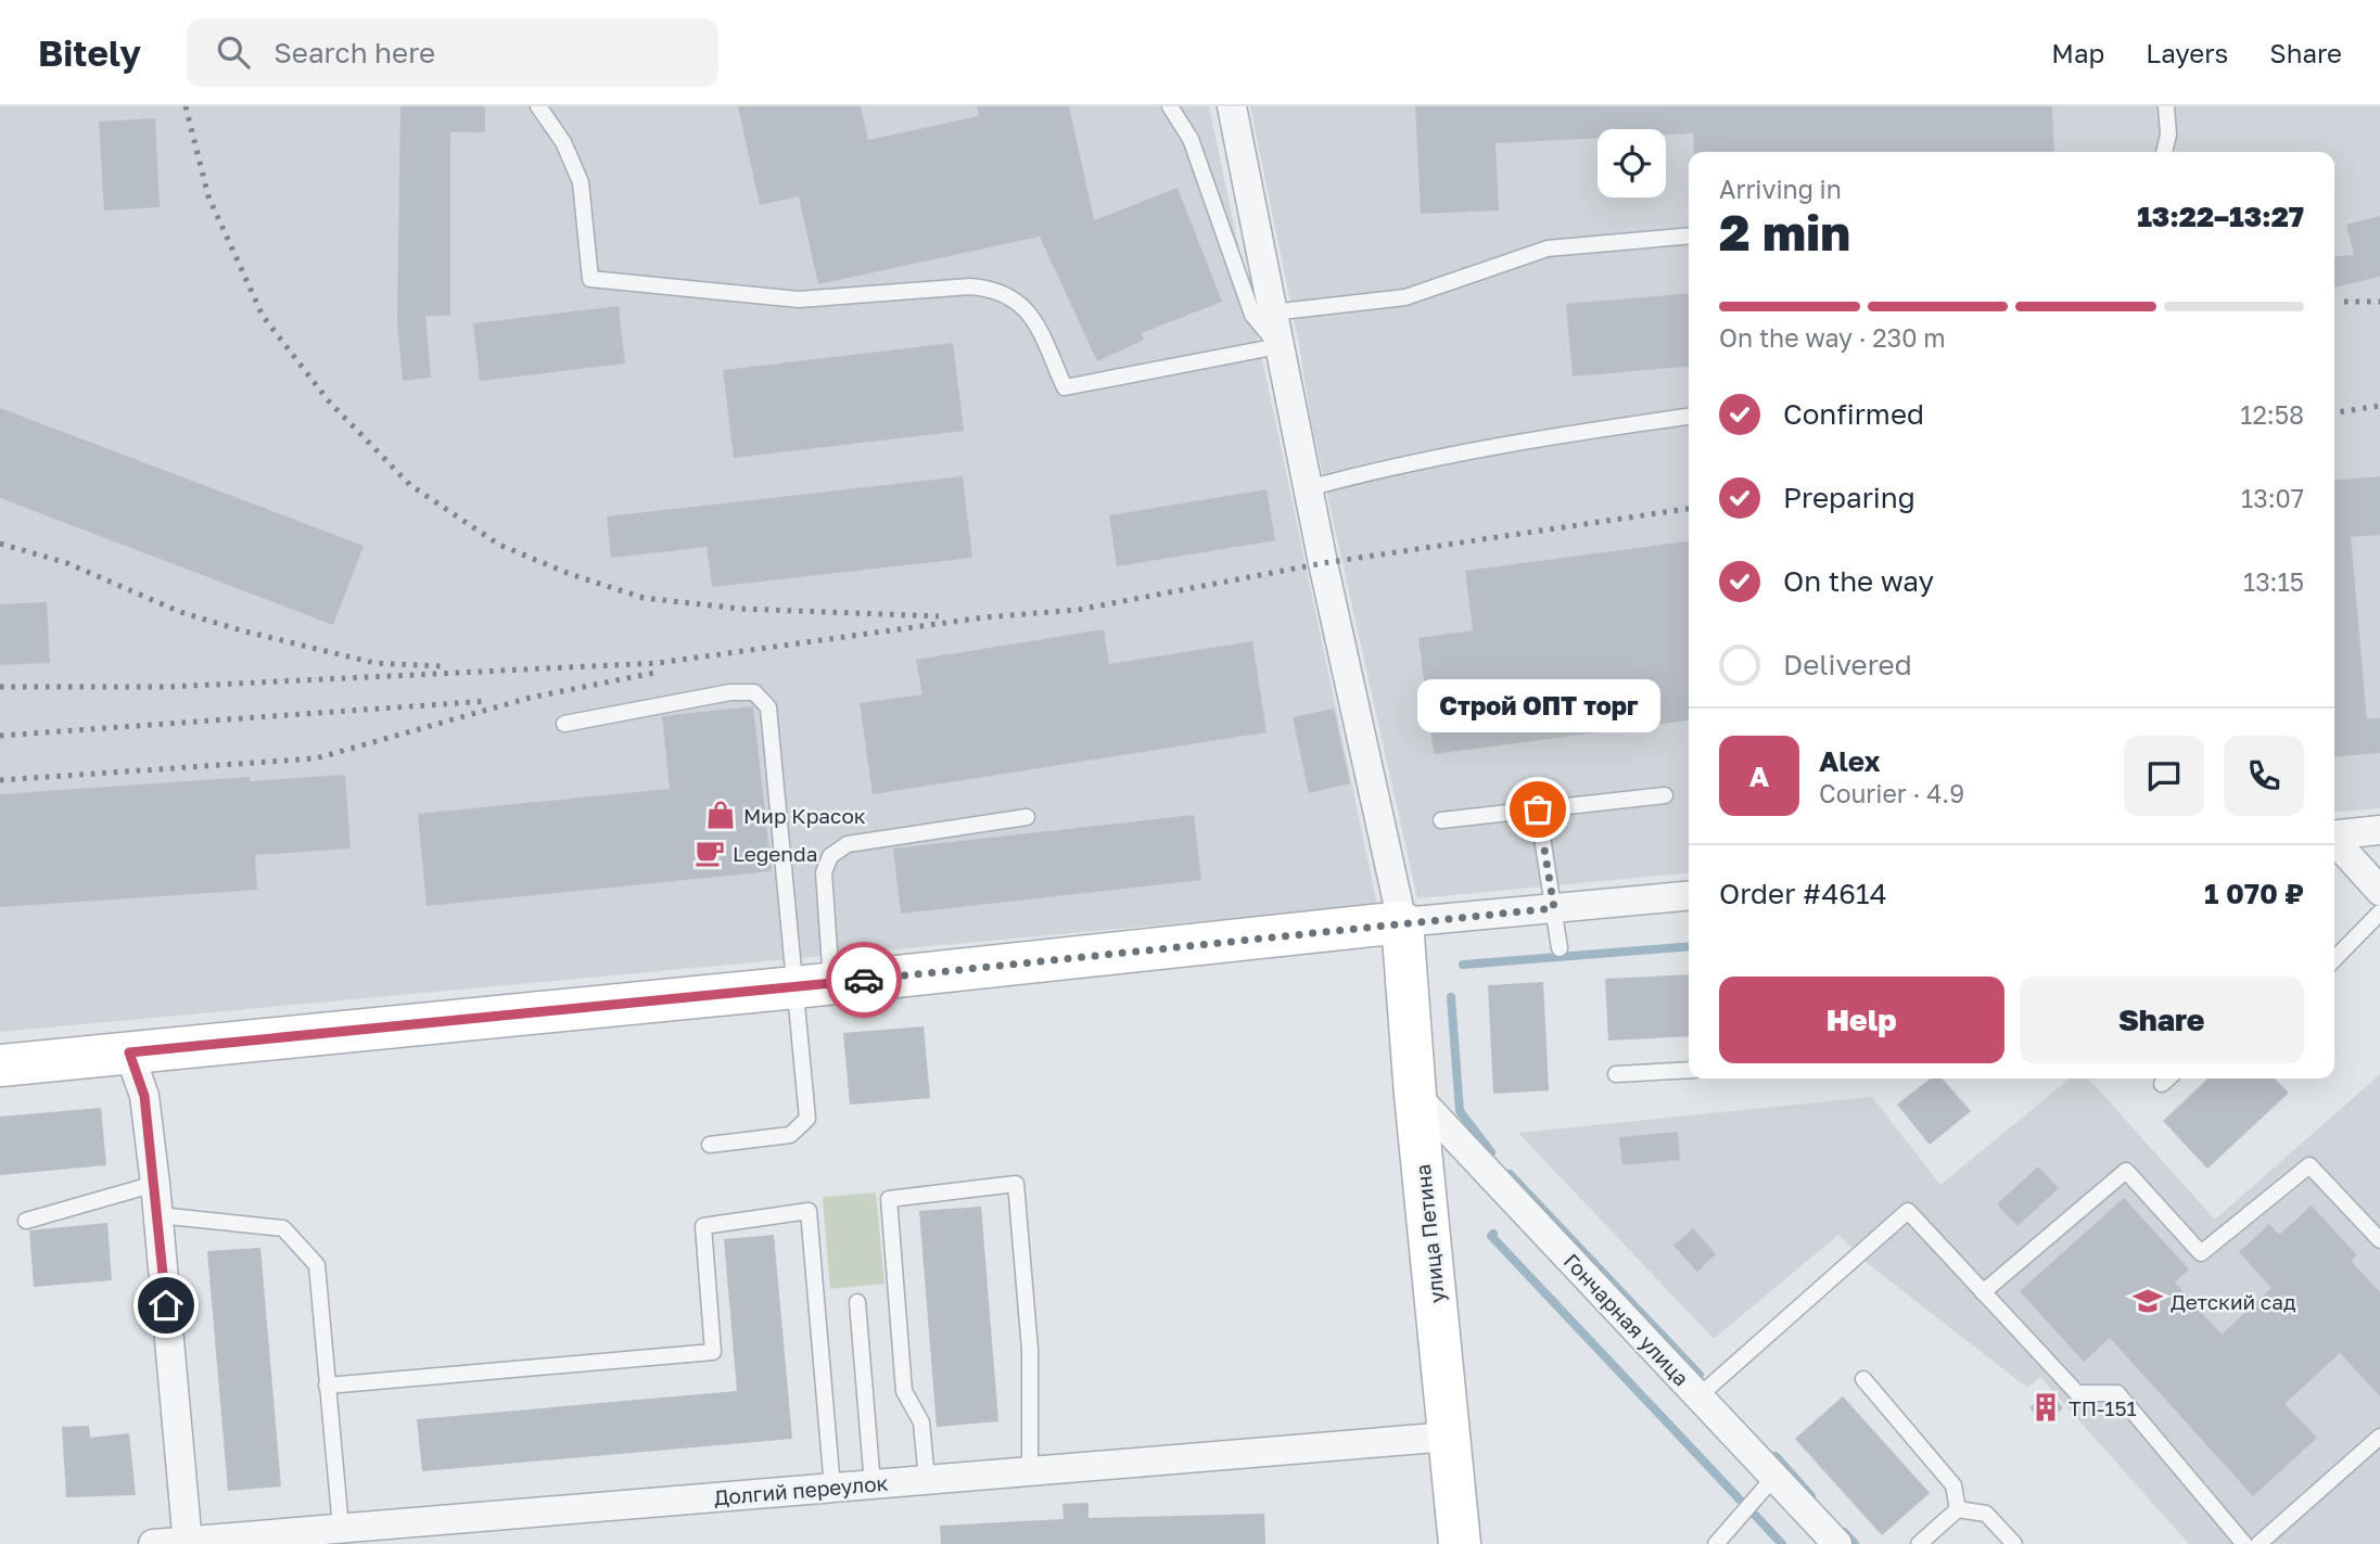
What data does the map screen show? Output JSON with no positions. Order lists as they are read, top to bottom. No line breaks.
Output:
{"streets":{"street":["улица Петина","Гончарная улица","Долгий переулок"]},"crossings":[["улица Петина","Гончарная улица"],["улица Петина","Долгий переулок"]],"places":{"other":["Строй ОПТ торг"],"shop":["Мир Красок"],"cafe":["Legenda"],"school or university":["Детский сад"],"building":["ТП-151"]},"page":{"header":"Bitely","search":"Search here","nav":["Map","Layers","Share"],"heading":["2 min","Arriving in","13:22–13:27"],"panel":["Alex","Courier · 4.9","Order #4614","1 070 ₽"],"bar":"On the way · 230 m","list":[["Confirmed","12:58"],["Preparing","13:07"],["On the way","13:15"],"Delivered"],"bubble":"Строй ОПТ торг","round":"A","buttons":["Help","Share"]}}
